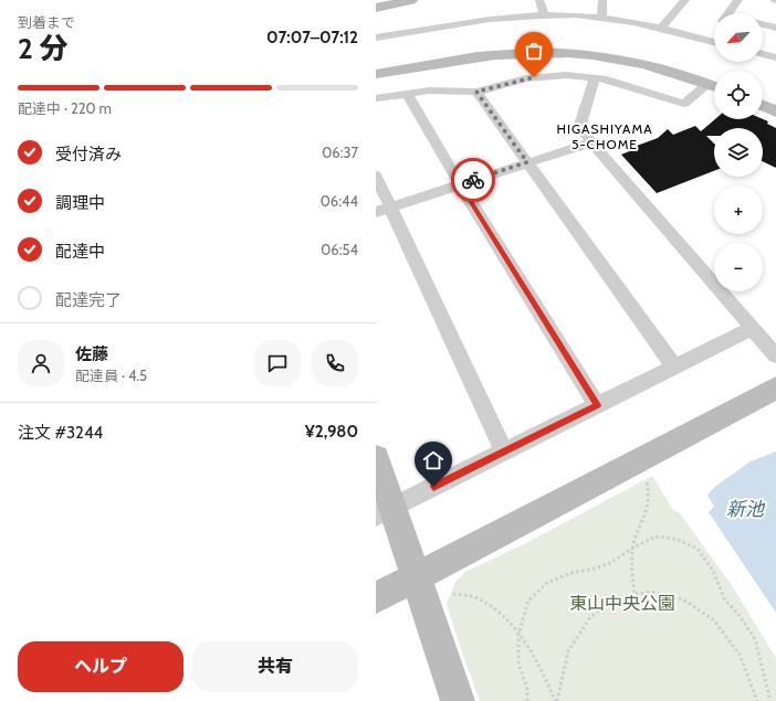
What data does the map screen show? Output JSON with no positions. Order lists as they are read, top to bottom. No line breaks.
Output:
{"districts":["HIGASHIYAMA 5-CHOME"],"water":["新池"],"parks":["東山中央公園"],"north":"bottom left","page":{"heading":["2 分","到着まで","07:07–07:12"],"panel":["佐藤","配達員 · 4.5","注文 #3244","¥2,980"],"map_buttons":["+","−"],"bar":"配達中 · 220 m","list":[["受付済み","06:37"],["調理中","06:44"],["配達中","06:54"],"配達完了"],"buttons":["ヘルプ","共有"]}}
